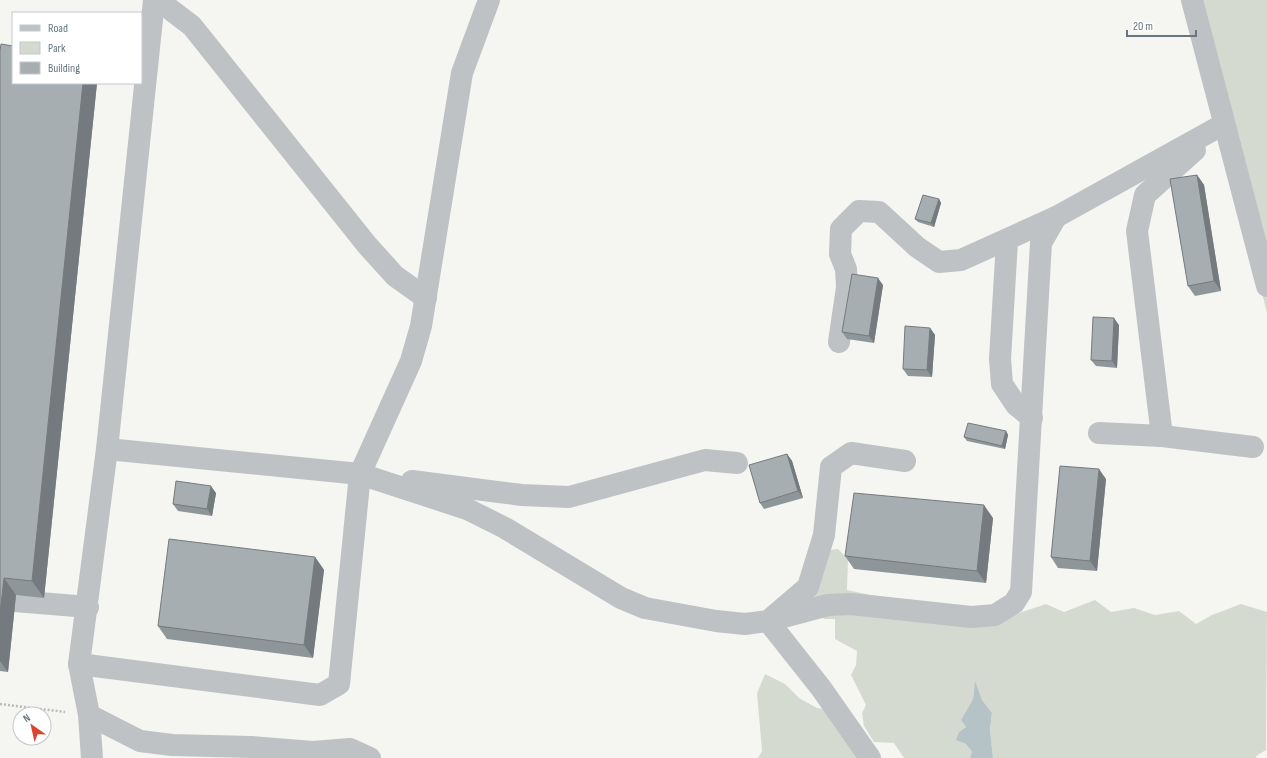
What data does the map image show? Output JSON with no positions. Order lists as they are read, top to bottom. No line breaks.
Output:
{"legend":["Road","Park","Building"],"scale_bar":"20 m","north":"top left"}
